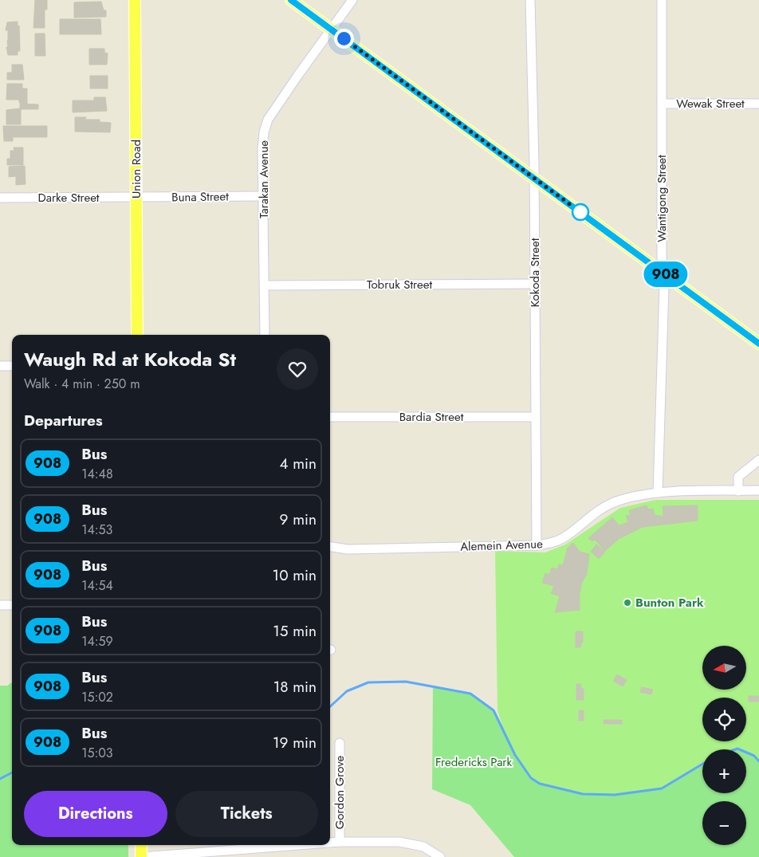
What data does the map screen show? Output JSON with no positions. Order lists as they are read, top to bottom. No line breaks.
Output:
{"streets":{"main road":["Union Road"],"street":["Wewak Street","Tarakan Avenue","Buna Street","Darke Street","Wantigong Street","Kokoda Street","Tobruk Street","Bardia Street","Alemein Avenue","Gordon Grove"]},"crossings":[["Wewak Street","Wantigong Street"],["Union Road","Buna Street"],["Union Road","Darke Street"],["Tarakan Avenue","Buna Street"],["Tarakan Avenue","Tobruk Street"],["Buna Street","Darke Street"],["Wantigong Street","Alemein Avenue"],["Kokoda Street","Tobruk Street"],["Kokoda Street","Bardia Street"],["Kokoda Street","Alemein Avenue"]],"parks":["Fredericks Park"],"places":["Bunton Park"],"lines":["bus line 908"],"north":"left","page":{"on_map":"908","heading":[["Waugh Rd at Kokoda St","Walk · 4 min · 250 m"],"Departures"],"list":[{"mark":"908","name":"Bus","note":"14:48","value":"4 min"},{"mark":"908","name":"Bus","note":"14:53","value":"9 min"},{"mark":"908","name":"Bus","note":"14:54","value":"10 min"},{"mark":"908","name":"Bus","note":"14:59","value":"15 min"},{"mark":"908","name":"Bus","note":"15:02","value":"18 min"},{"mark":"908","name":"Bus","note":"15:03","value":"19 min"}],"map_buttons":["+","−"],"buttons":["Directions","Tickets"]}}
